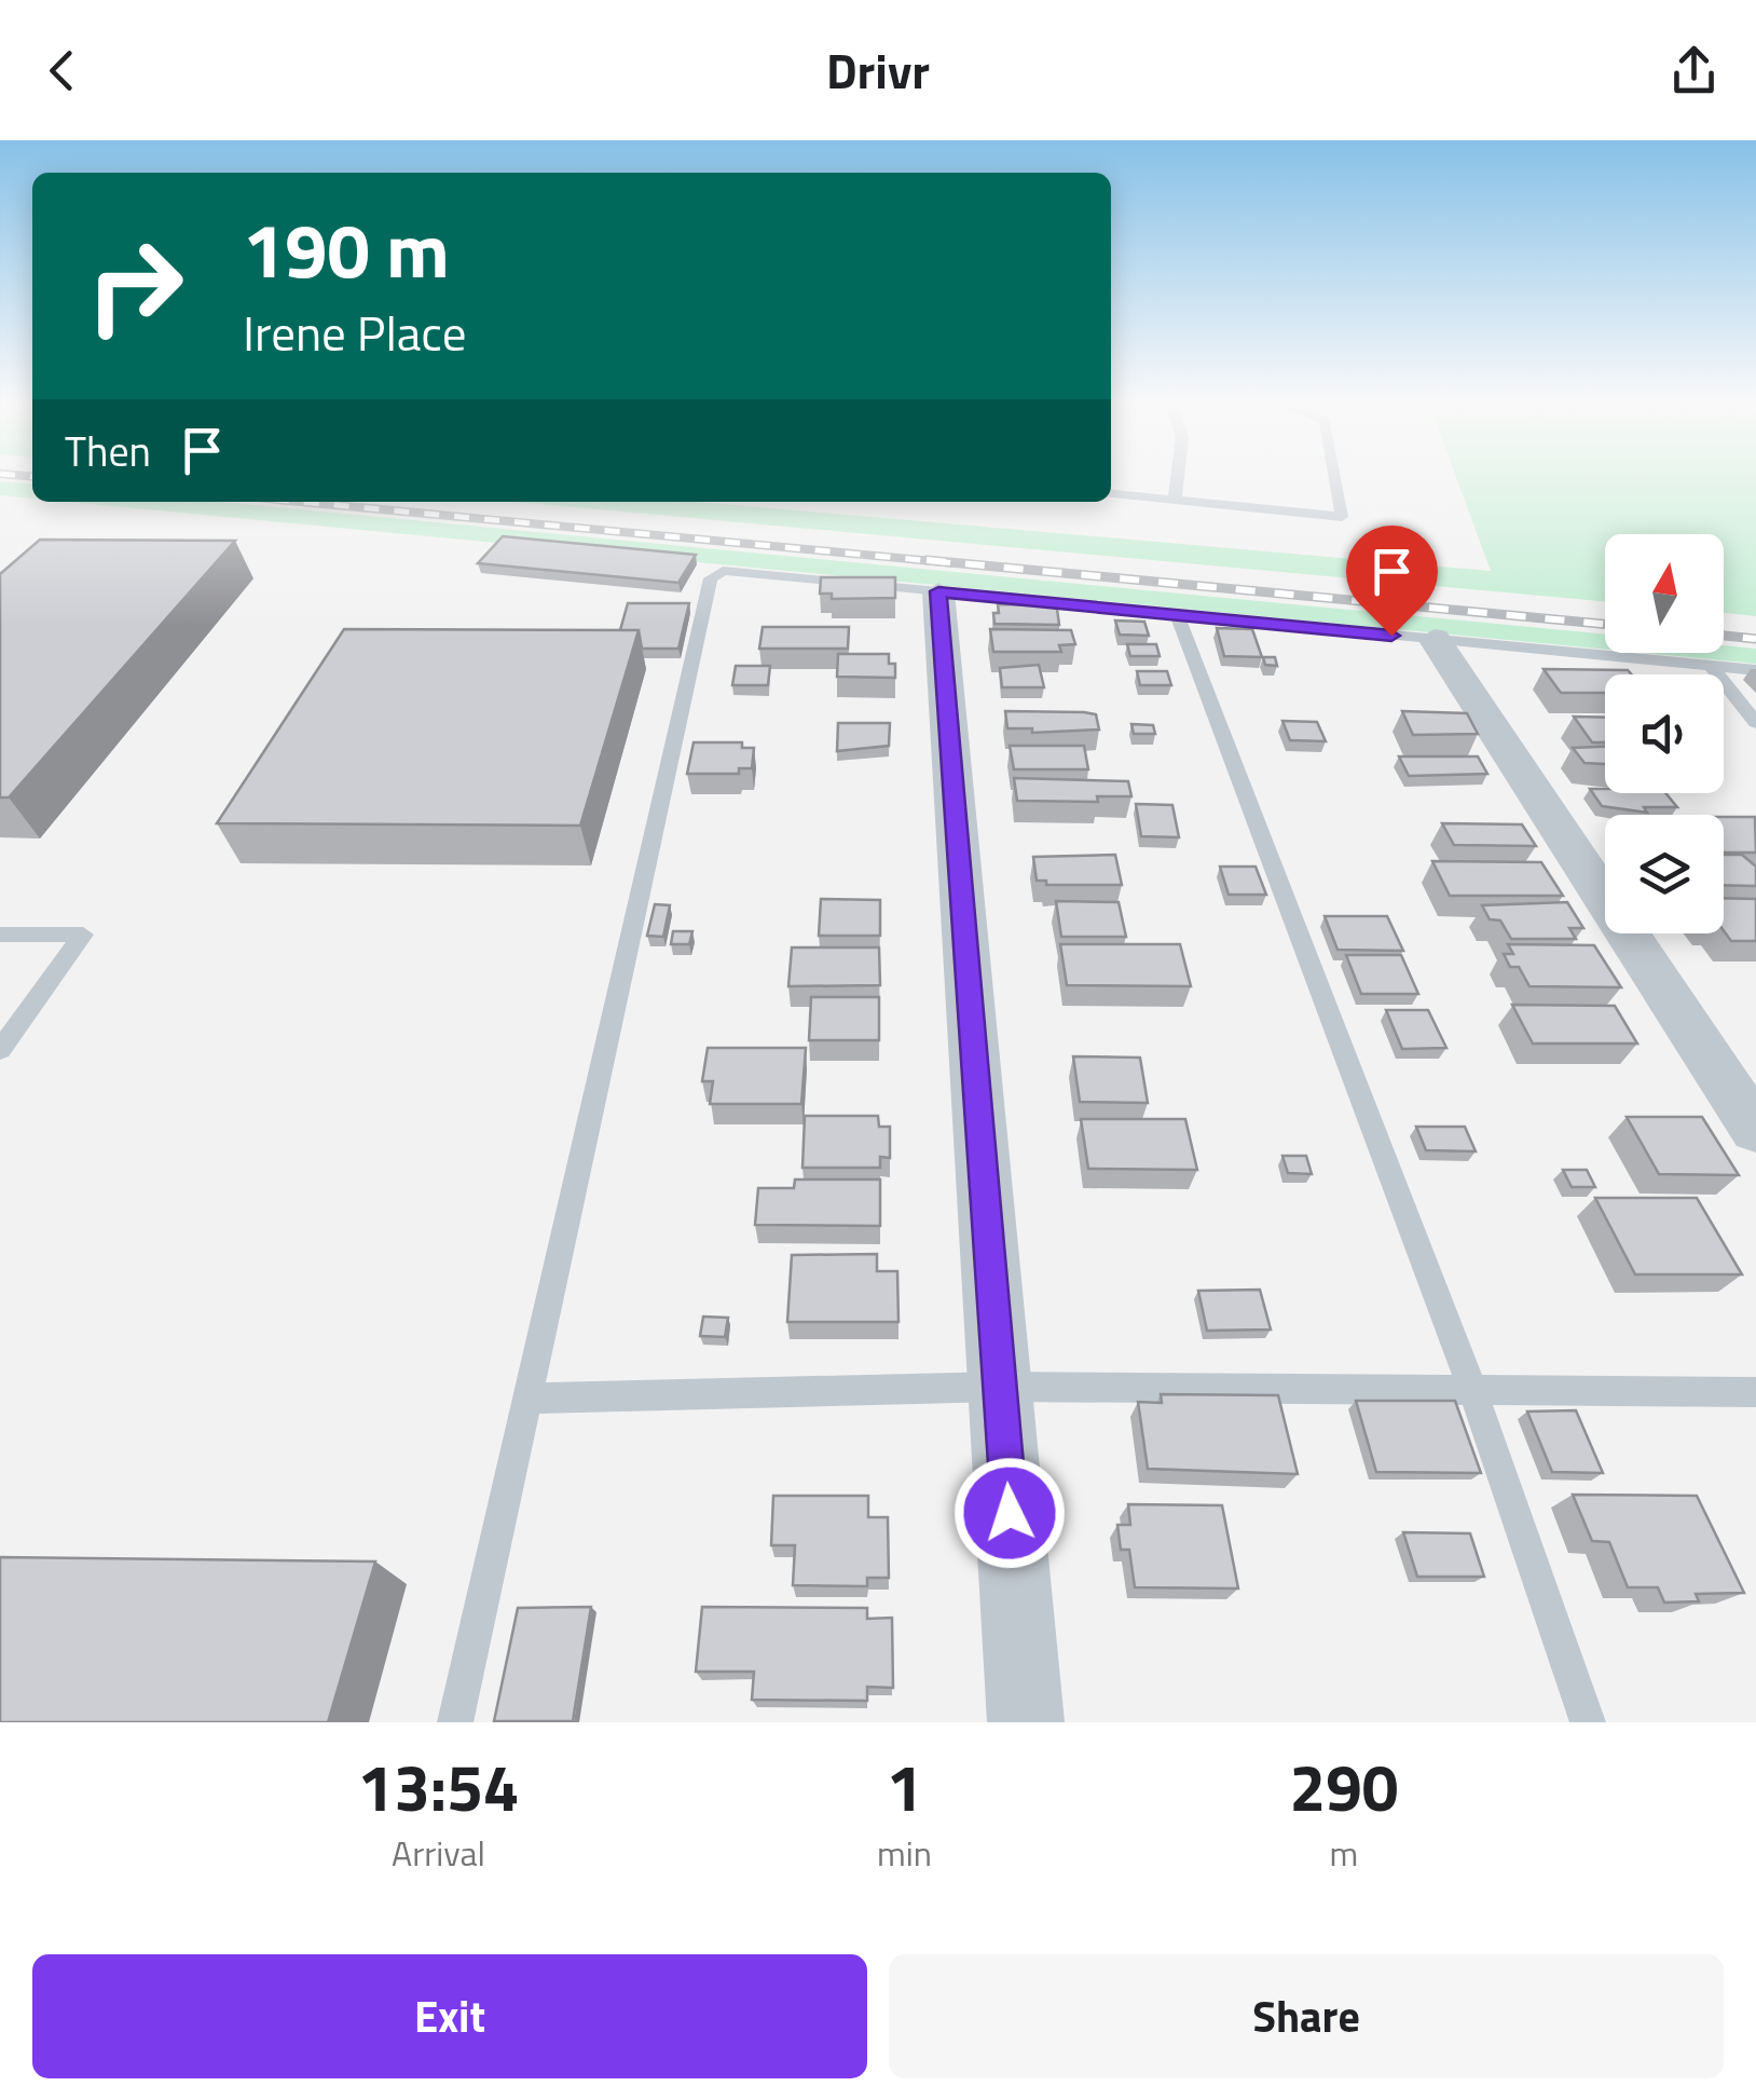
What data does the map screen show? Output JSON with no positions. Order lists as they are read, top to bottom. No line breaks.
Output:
{"north":"top","page":{"header":"Drivr","turn":["190 m","Irene Place"],"then":"Then","eta":["13:54","Arrival","1","min","290","m"],"buttons":["Exit","Share"]}}
